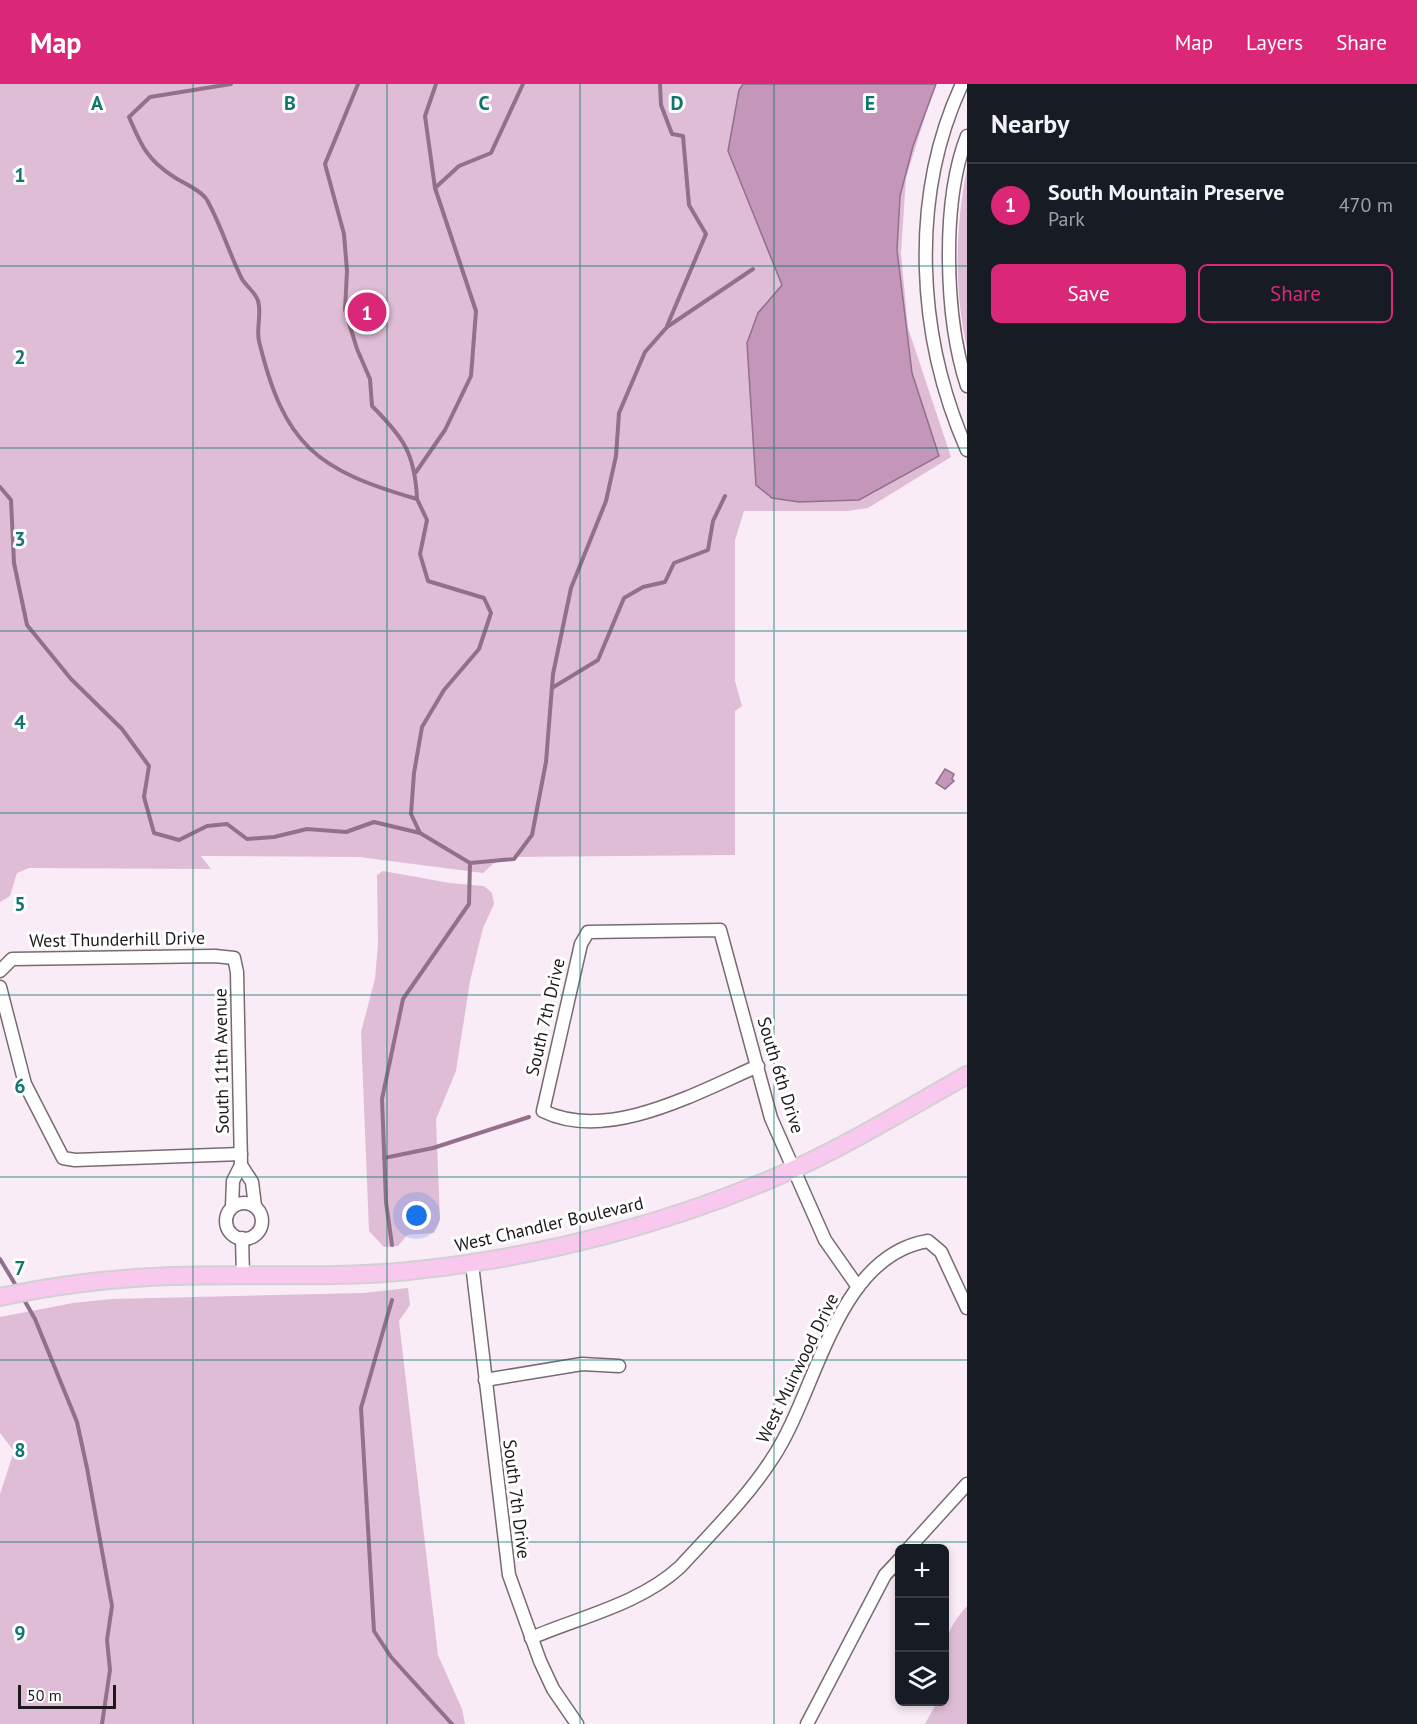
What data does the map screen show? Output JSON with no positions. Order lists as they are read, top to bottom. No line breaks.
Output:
{"streets":{"main road":["West Chandler Boulevard"],"street":["West Thunderhill Drive","South 7th Drive","South 11th Avenue","South 6th Drive","West Muirwood Drive"]},"crossings":[["West Thunderhill Drive","South 11th Avenue"],["South 7th Drive","South 6th Drive"],["South 7th Drive","West Chandler Boulevard"],["South 7th Drive","West Muirwood Drive"],["South 6th Drive","West Chandler Boulevard"],["South 6th Drive","West Muirwood Drive"]],"scale_bar":"50 m","page":{"header":"Map","nav":["Map","Layers","Share"],"heading":"Nearby","list":[{"mark":"1","name":"South Mountain Preserve","note":"Park","value":"470 m"}],"buttons":["Save","Share"],"pins":"1","map_buttons":["+","−"],"scale":"50 m"},"grid":{"columns":["A","B","C","D","E"],"rows":["1","2","3","4","5","6","7","8","9"]}}
